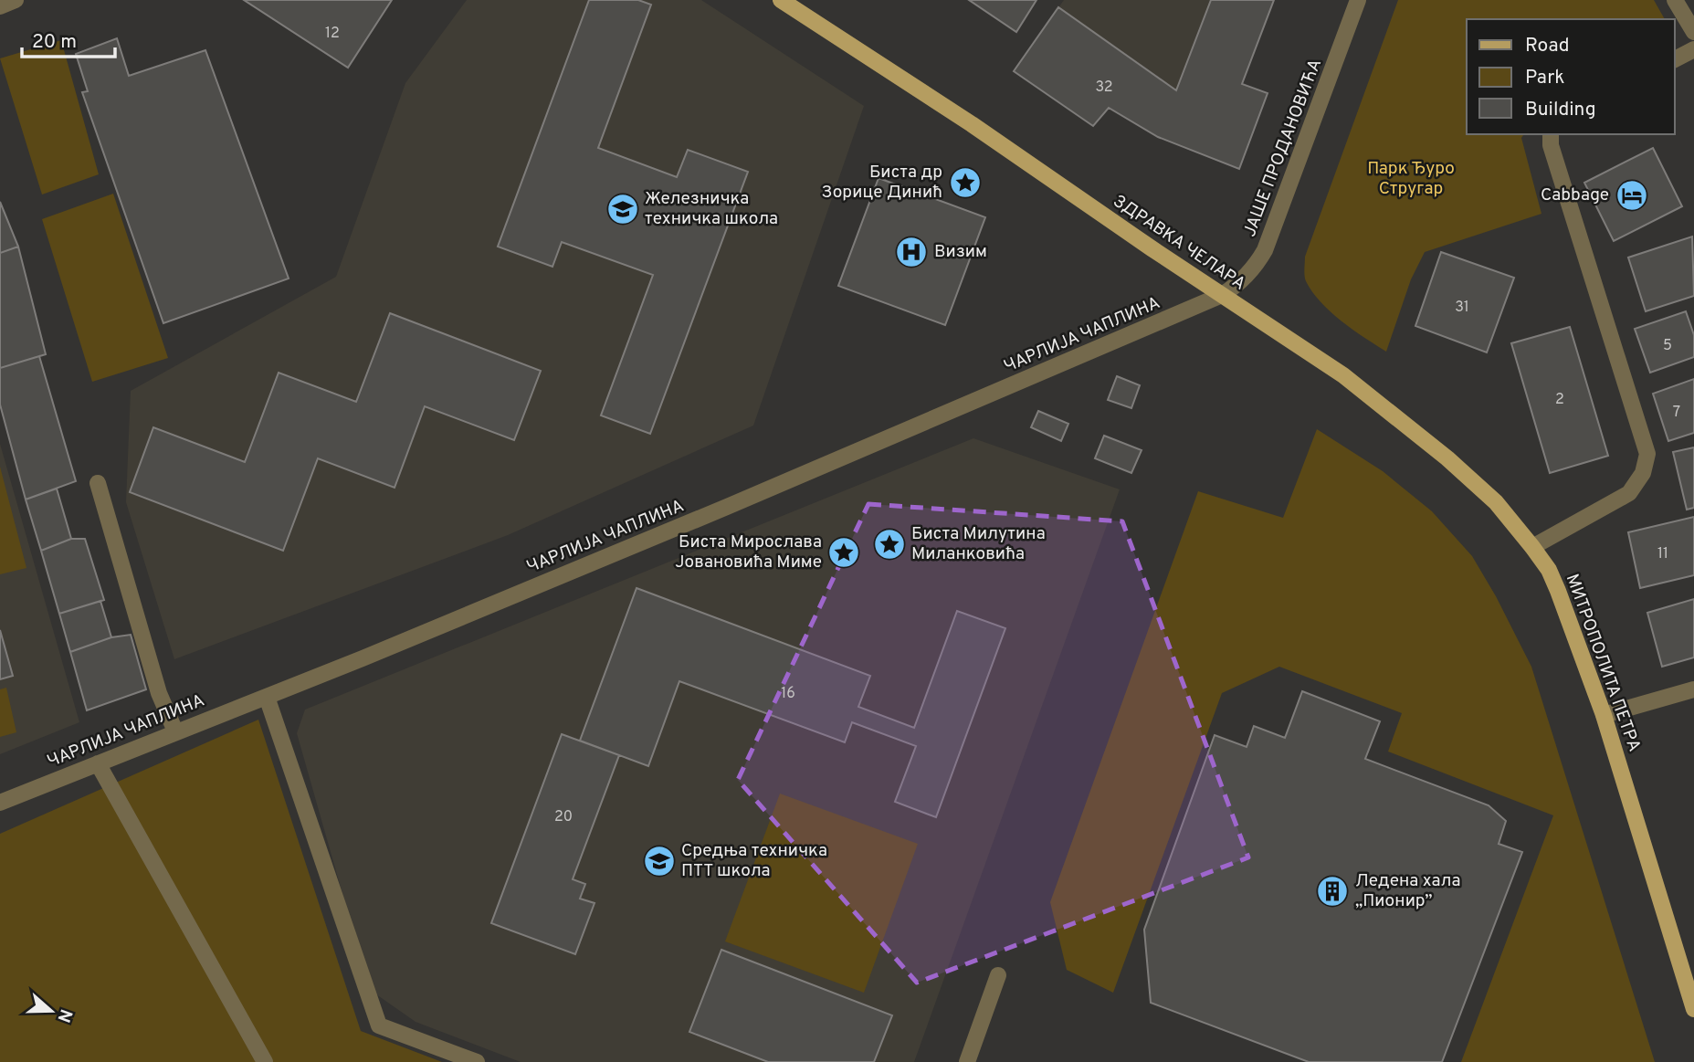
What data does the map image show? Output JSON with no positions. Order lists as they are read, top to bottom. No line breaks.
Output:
{"streets":{"main road":["ЗДРАВКА ЧЕЛАРА","МИТРОПОЛИТА ПЕТРА"],"street":["ЈАШЕ ПРОДАНОВИЋА","ЧАРЛИЈА ЧАПЛИНА"]},"crossings":[["ЈАШЕ ПРОДАНОВИЋА","ЗДРАВКА ЧЕЛАРА"],["ЈАШЕ ПРОДАНОВИЋА","ЧАРЛИЈА ЧАПЛИНА"],["ЗДРАВКА ЧЕЛАРА","ЧАРЛИЈА ЧАПЛИНА"],["ЗДРАВКА ЧЕЛАРА","МИТРОПОЛИТА ПЕТРА"]],"parks":["Парк Ђуро Стругар"],"places":{"place":["Биста др Зорице Динић","Биста Милутина Миланковића","Биста Мирослава Јовановића Миме"],"hotel":["Cabbage"],"school or university":["Железничка техничка школа","Средња техничка ПТТ школа"],"hospital":["Визим"],"building":["Ледена хала „Пионир”"]},"house_numbers":["12","32","31","5","2","7","11","16","20"],"legend":["Road","Park","Building"],"scale_bar":"20 m","north":"right"}
